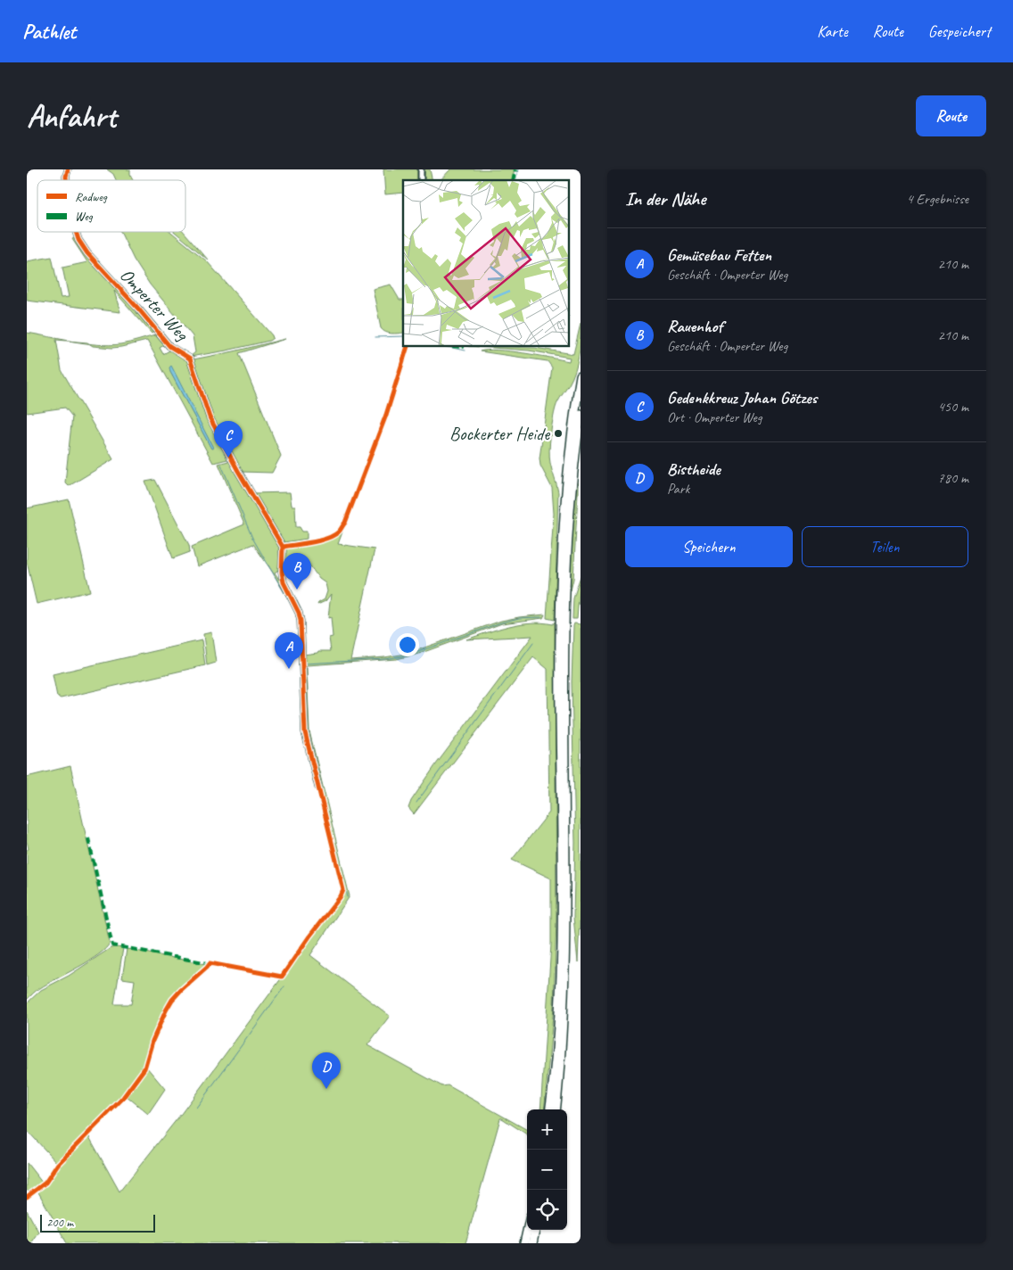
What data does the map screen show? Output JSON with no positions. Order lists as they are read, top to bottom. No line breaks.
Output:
{"streets":{"street":["Omperter Weg"]},"places":["Bockerter Heide"],"legend":["Radweg","Weg"],"scale_bar":"200 m","page":{"header":"Pathlet","nav":["Karte","Route","Gespeichert"],"buttons":["Route",["Speichern","Teilen"]],"title":"Anfahrt","heading":["In der Nähe","4 Ergebnisse"],"list":[{"mark":"A","name":"Gemüsebau Fetten","note":"Geschäft · Omperter Weg","value":"210 m"},{"mark":"B","name":"Rauenhof","note":"Geschäft · Omperter Weg","value":"210 m"},{"mark":"C","name":"Gedenkkreuz Johan Götzes","note":"Ort · Omperter Weg","value":"450 m"},{"mark":"D","name":"Bistheide","note":"Park","value":"780 m"}],"pins":["C","B","A","D"],"map_buttons":["+","−"],"scale":"200 m"}}
